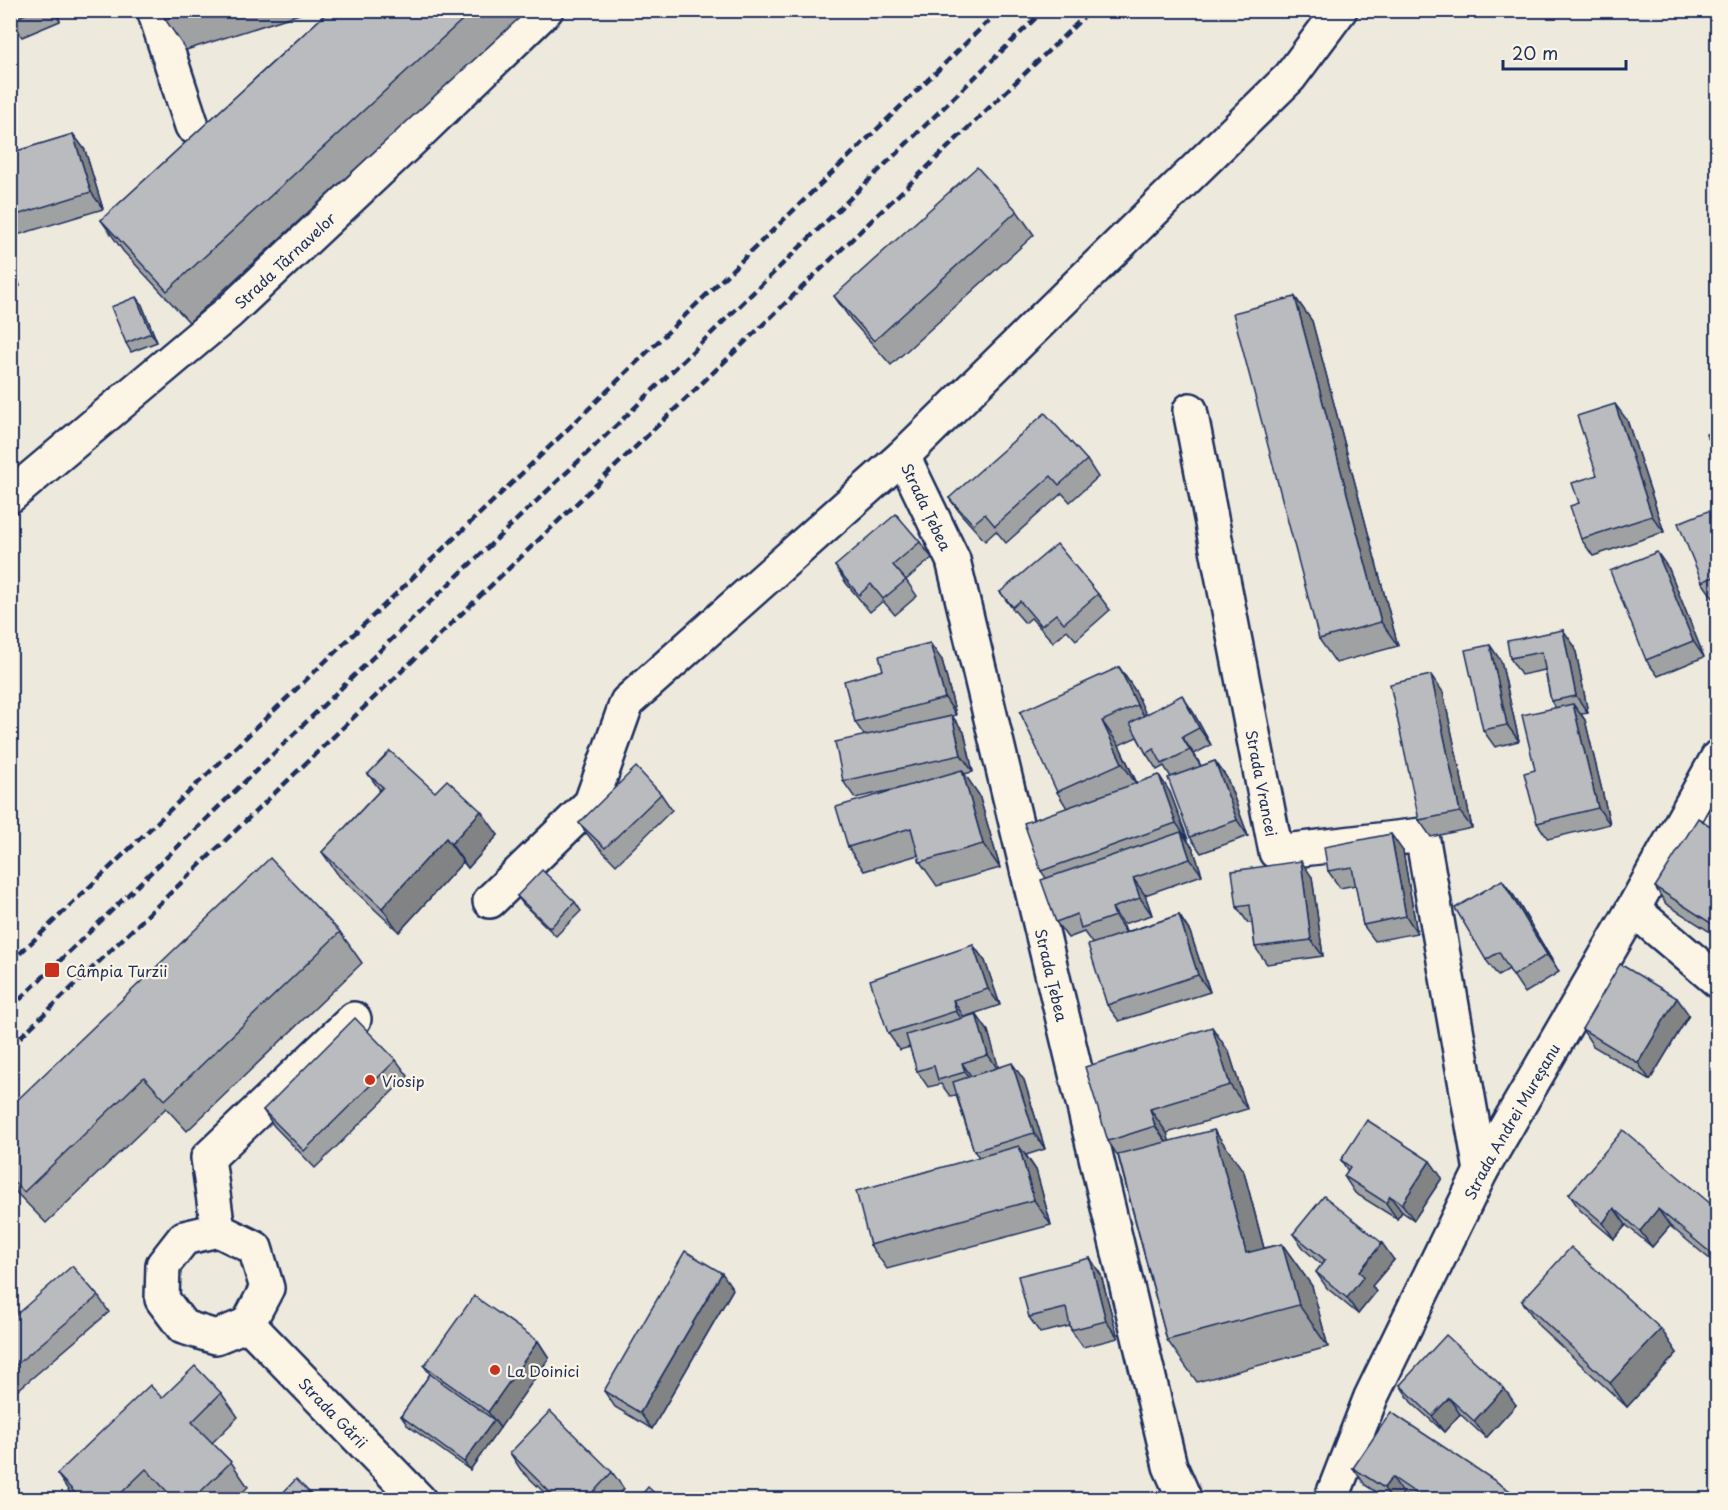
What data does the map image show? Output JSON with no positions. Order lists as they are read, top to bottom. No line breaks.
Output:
{"streets":{"street":["Strada Târnavelor","Strada Țebea","Strada Vrancei","Strada Andrei Mureșanu","Strada Gării"]},"crossings":[["Strada Vrancei","Strada Andrei Mureșanu"]],"places":{"transit":["Câmpia Turzii"],"other":["Viosip","La Doinici"]},"scale_bar":"20 m"}
